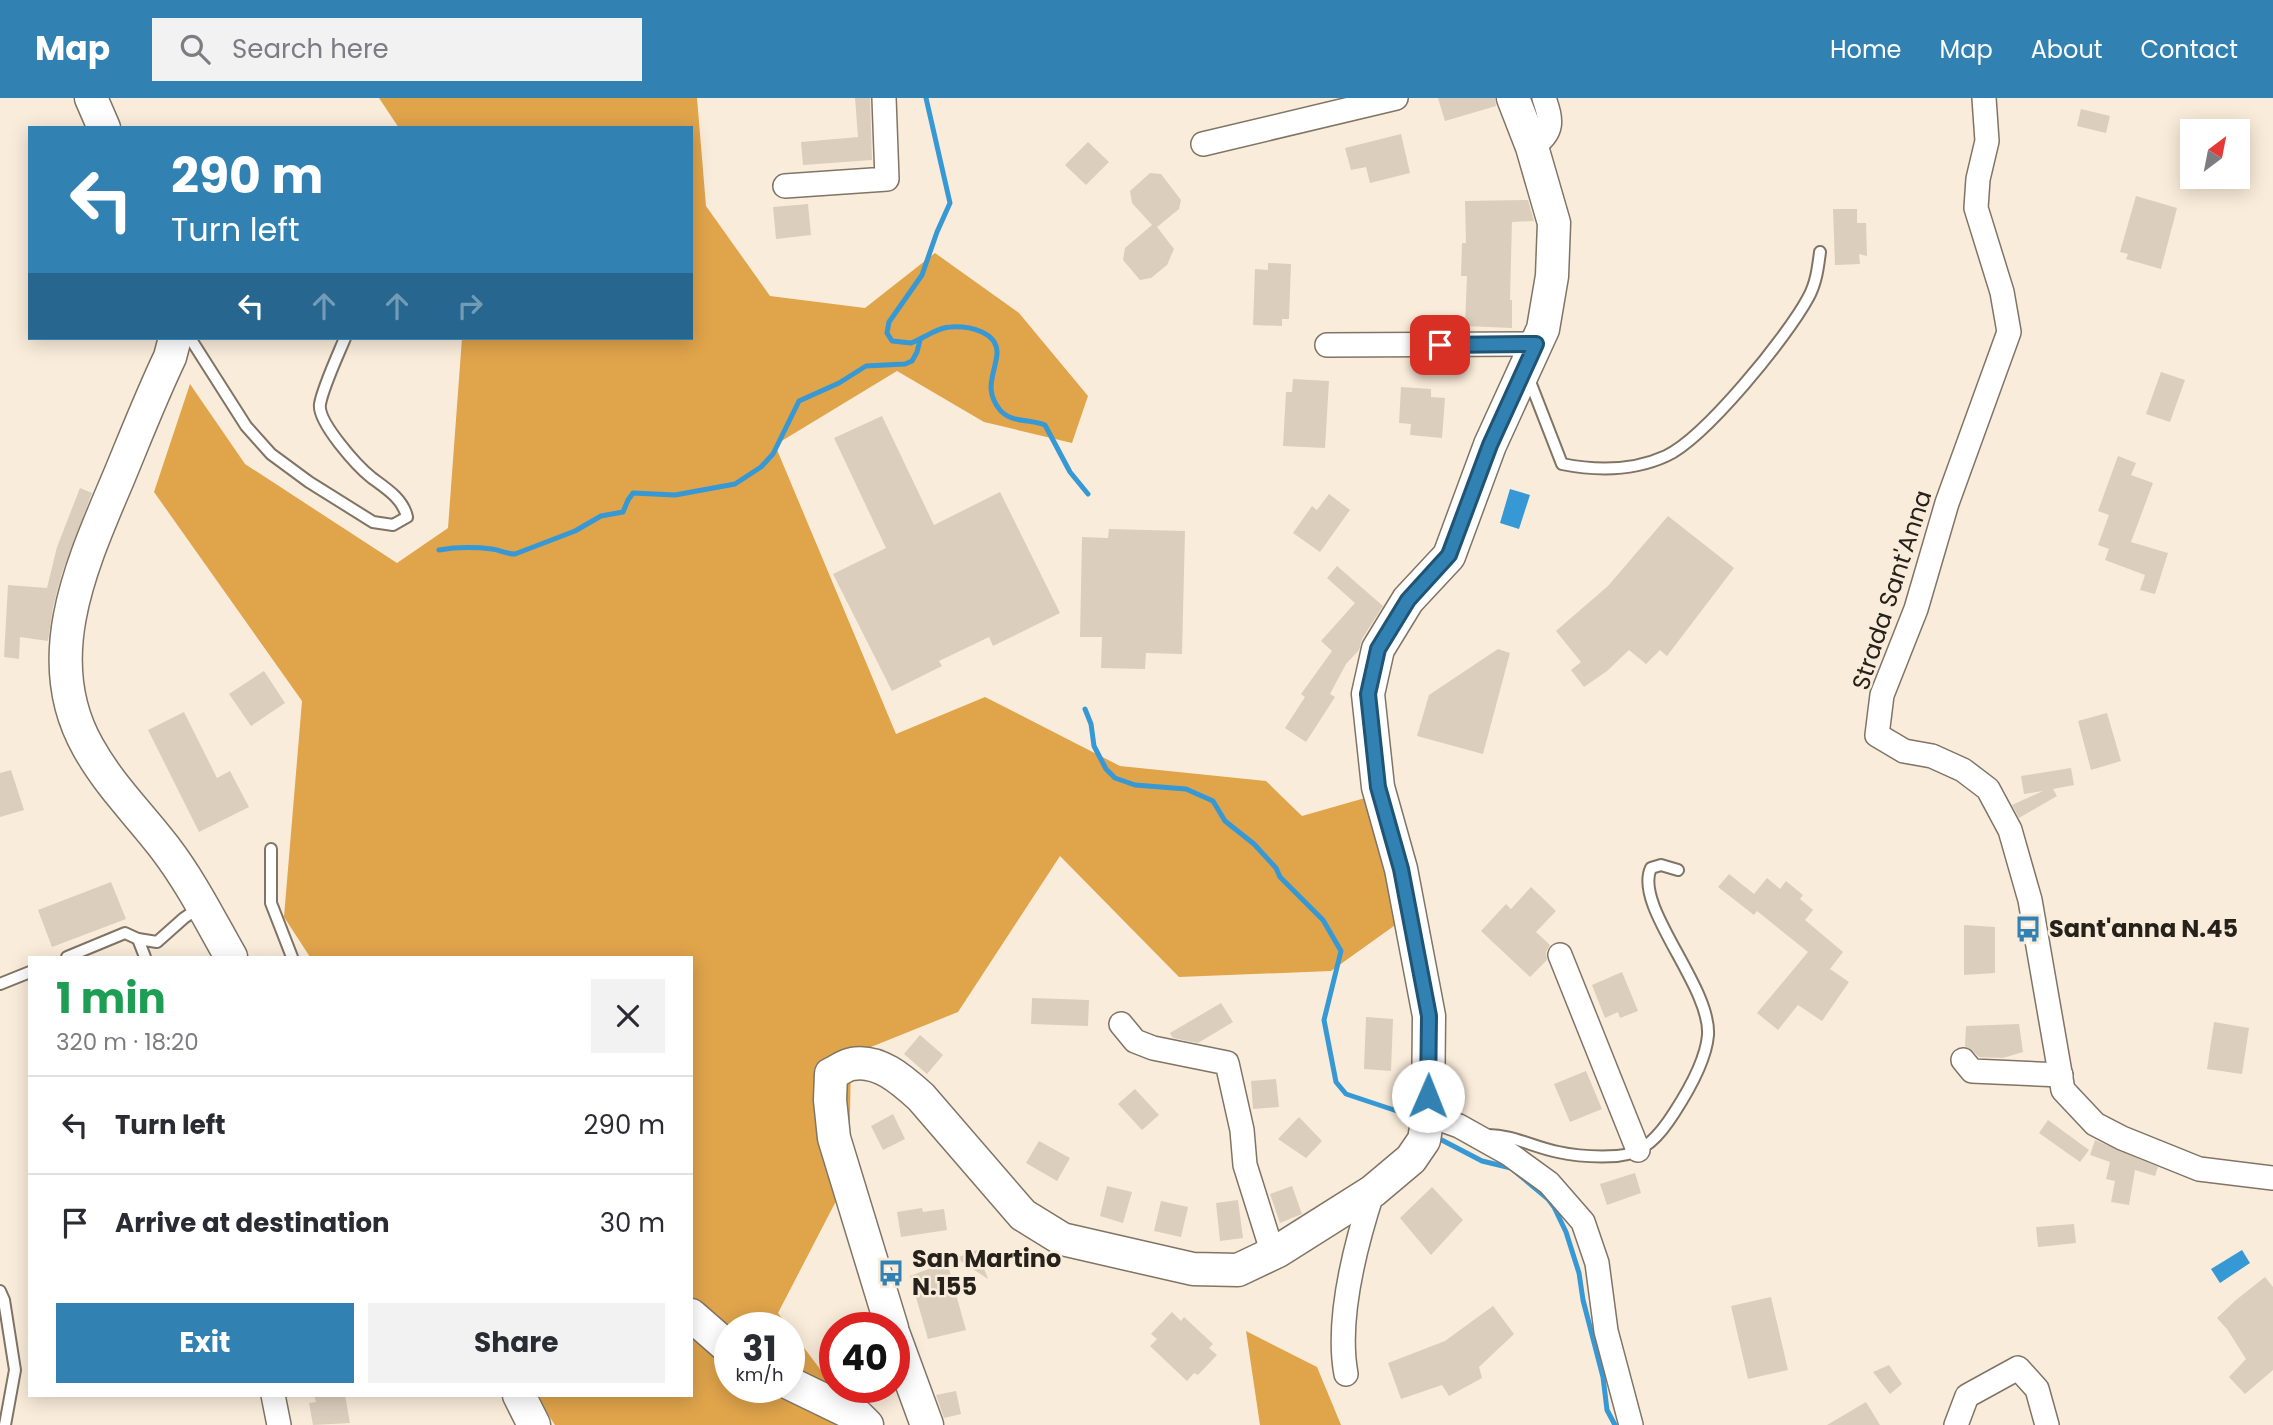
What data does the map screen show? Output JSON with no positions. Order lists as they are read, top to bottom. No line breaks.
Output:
{"streets":{"street":["Strada Sant'Anna"]},"places":{"bus stop":["Sant'anna N.45","San Martino N.155"]},"north":"top right","page":{"header":"Map","search":"Search here","nav":["Home","Map","About","Contact"],"turn":["290 m","Turn left"],"heading":["1 min","320 m · 18:20"],"list":[{"name":"Turn left","value":"290 m"},{"name":"Arrive at destination","value":"30 m"}],"buttons":["Exit","Share"],"speed":"31 km/h","limit":"40"}}
